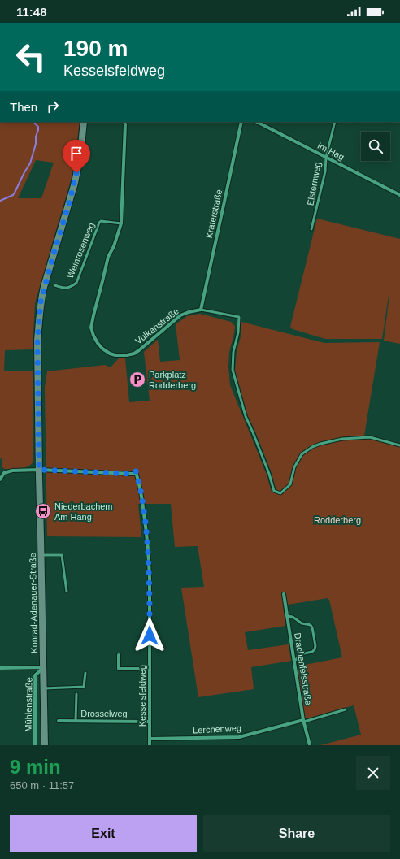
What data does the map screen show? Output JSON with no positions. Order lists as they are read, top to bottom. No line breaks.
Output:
{"streets":{"main road":["Konrad-Adenauer-Straße"],"street":["Im Hag","Kraterstraße","Vulkanstraße","Drachenfelsstraße","Kesselsfeldweg","Mühlenstraße","Drosselweg","Lerchenweg"],"lane":["Elsternweg","Weinrosenweg"]},"crossings":[["Im Hag","Elsternweg"],["Kraterstraße","Vulkanstraße"],["Weinrosenweg","Vulkanstraße"],["Konrad-Adenauer-Straße","Kesselsfeldweg"],["Konrad-Adenauer-Straße","Mühlenstraße"],["Drachenfelsstraße","Lerchenweg"],["Kesselsfeldweg","Drosselweg"],["Kesselsfeldweg","Lerchenweg"]],"parks":["Rodderberg"],"places":{"parking":["Parkplatz Rodderberg"],"bus stop":["Niederbachem Am Hang"]},"page":{"status":"11:48","turn":["190 m","Kesselsfeldweg"],"then":"Then","heading":["9 min","650 m · 11:57"],"buttons":["Exit","Share"]}}
